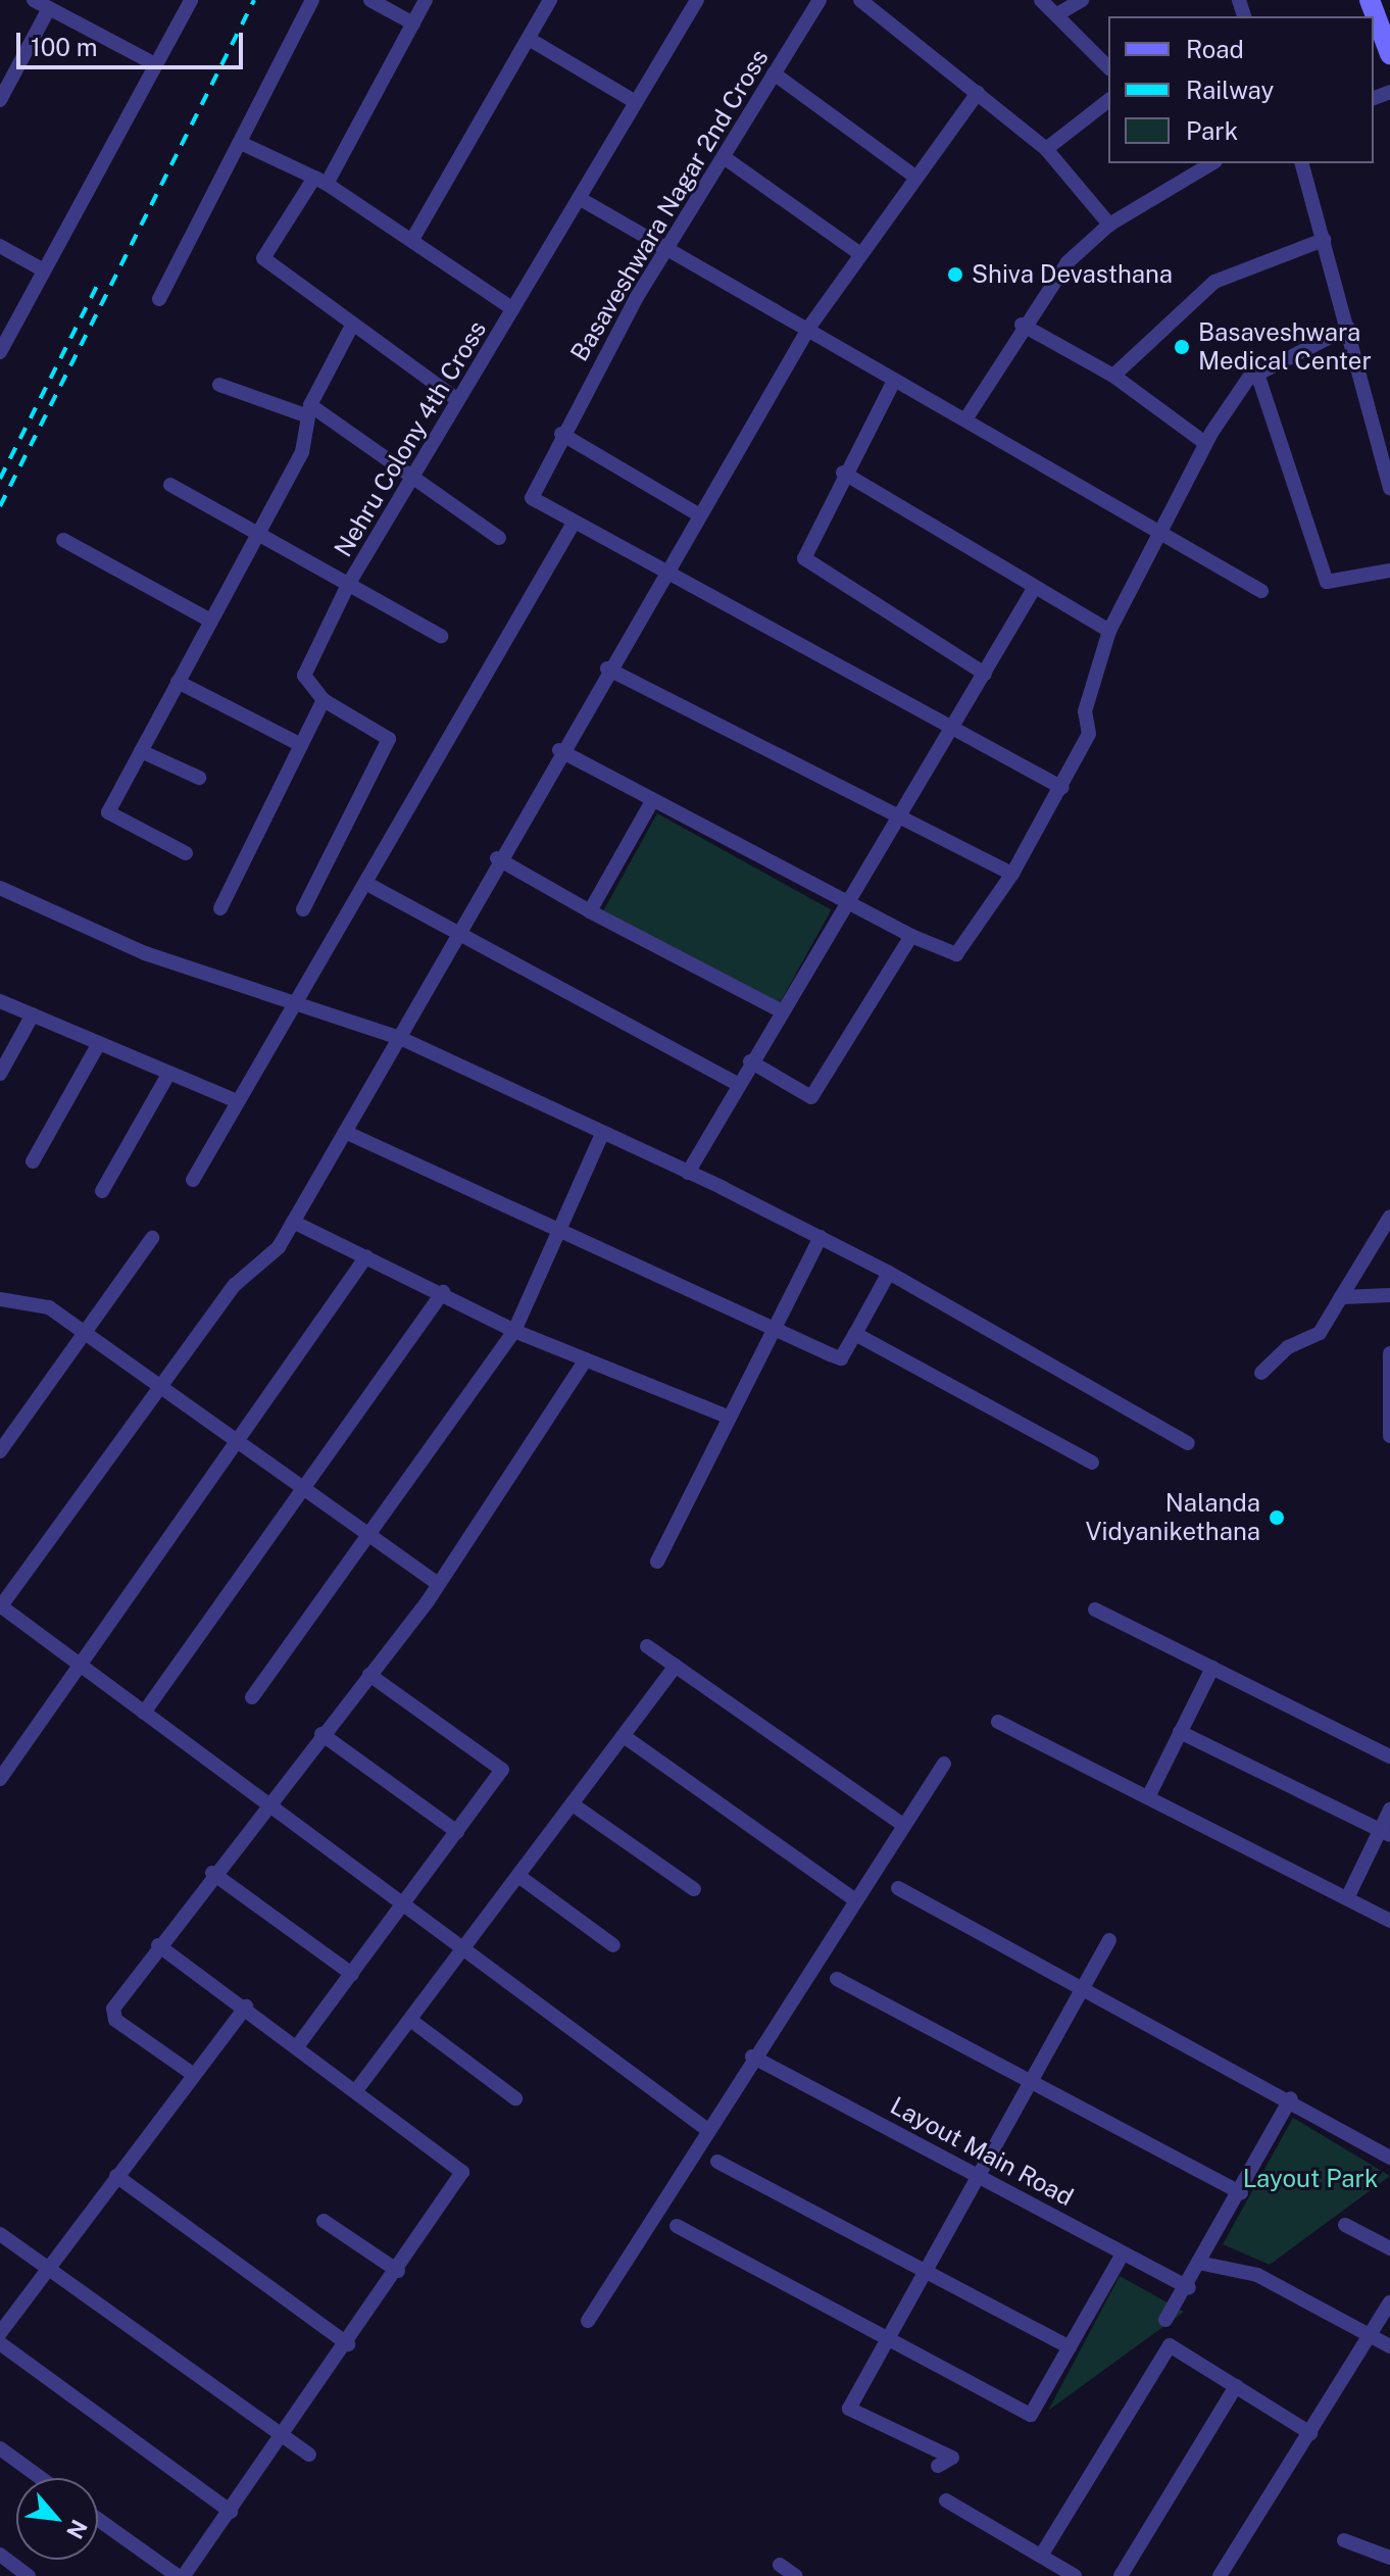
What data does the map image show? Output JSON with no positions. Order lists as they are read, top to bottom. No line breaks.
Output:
{"streets":{"street":["Basaveshwara Nagar 2nd Cross","Nehru Colony 4th Cross","Layout Main Road"]},"parks":["Layout Park"],"places":["Shiva Devasthana","Basaveshwara Medical Center","Nalanda Vidyanikethana"],"legend":["Road","Railway","Park"],"scale_bar":"100 m","north":"bottom right"}
